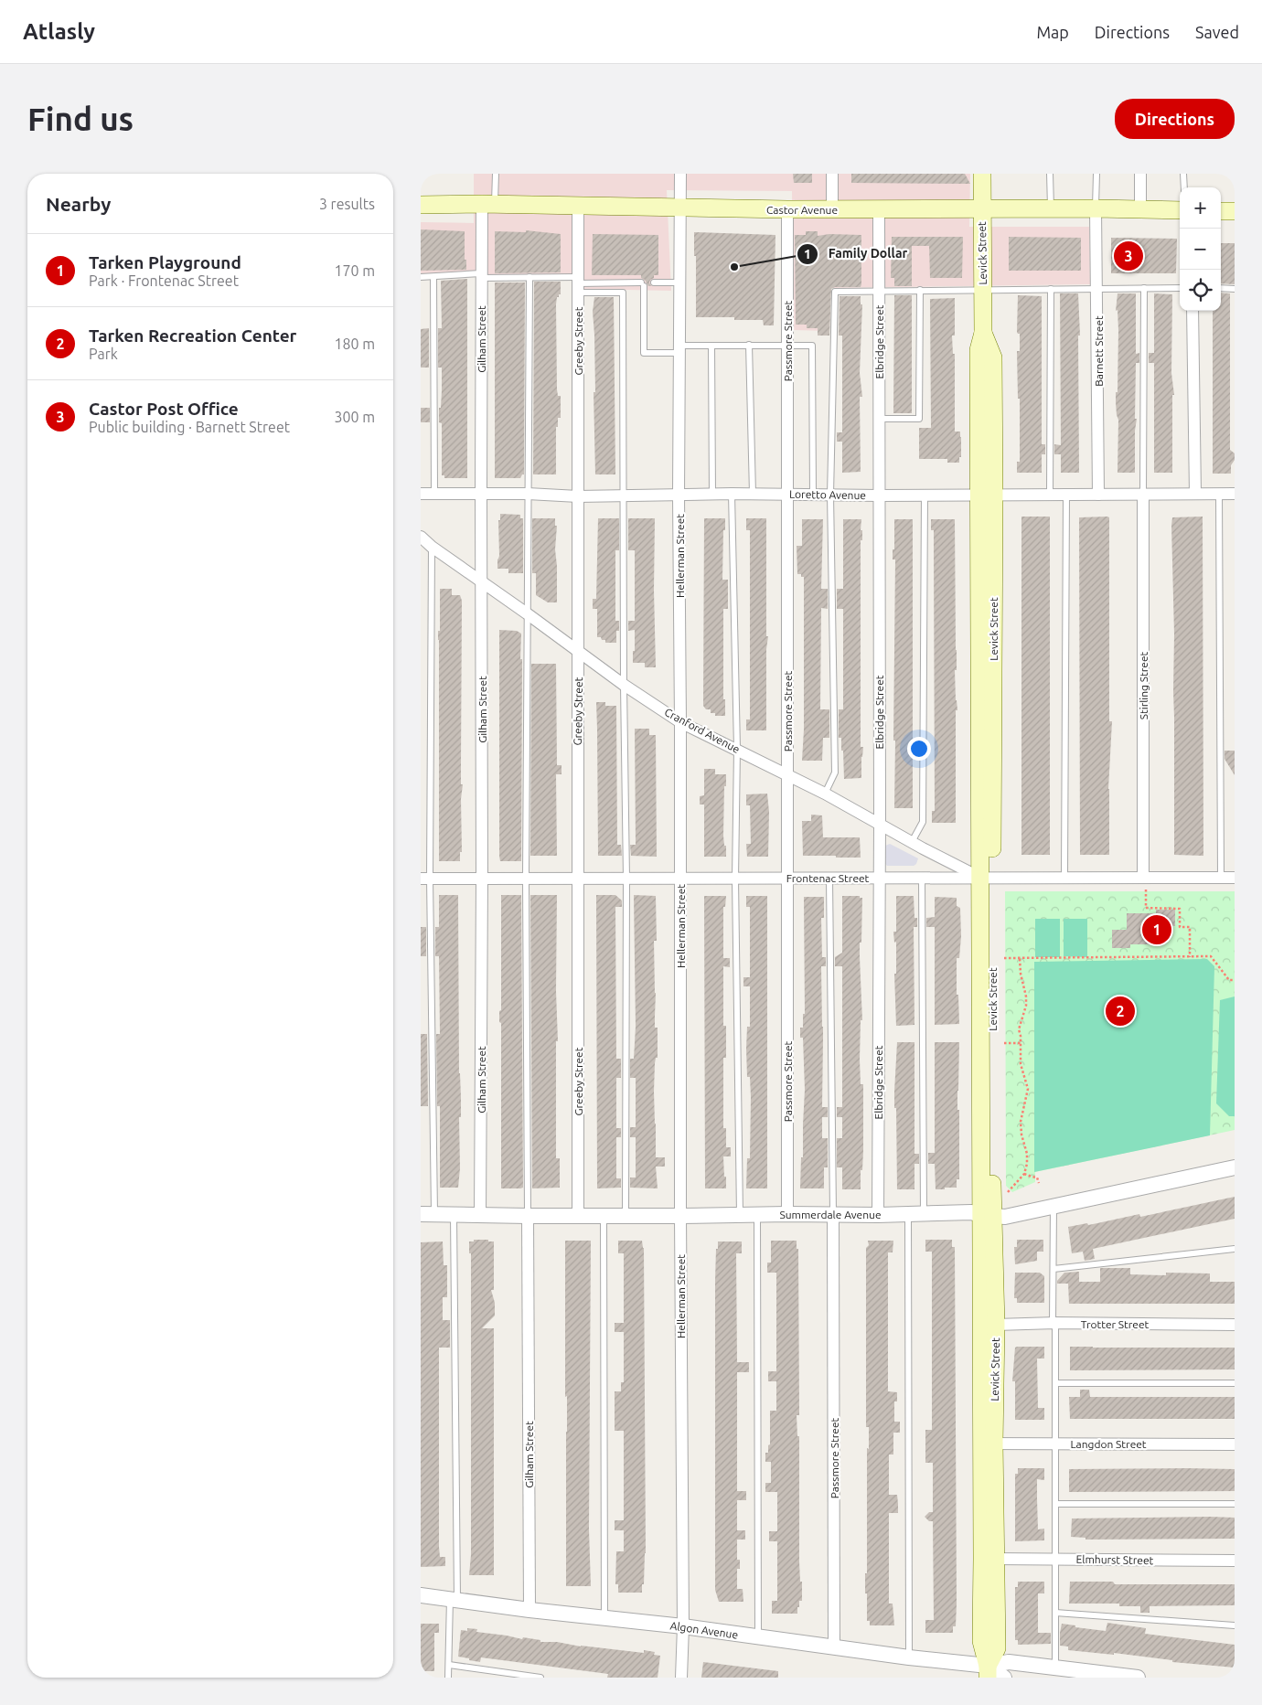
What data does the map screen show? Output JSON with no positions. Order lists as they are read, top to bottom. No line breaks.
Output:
{"streets":{"main road":["Castor Avenue","Levick Street"],"street":["Gilham Street","Greeby Street","Passmore Street","Elbridge Street","Barnett Street","Loretto Avenue","Hellerman Street","Stirling Street","Cranford Avenue","Frontenac Street","Summerdale Avenue","Trotter Street","Langdon Street","Elmhurst Street","Algon Avenue"]},"crossings":[["Castor Avenue","Levick Street"],["Castor Avenue","Gilham Street"],["Castor Avenue","Greeby Street"],["Castor Avenue","Passmore Street"],["Castor Avenue","Elbridge Street"],["Castor Avenue","Barnett Street"],["Castor Avenue","Hellerman Street"],["Levick Street","Loretto Avenue"],["Levick Street","Cranford Avenue"],["Levick Street","Frontenac Street"],["Levick Street","Summerdale Avenue"],["Levick Street","Trotter Street"],["Levick Street","Langdon Street"],["Levick Street","Elmhurst Street"],["Levick Street","Algon Avenue"],["Gilham Street","Loretto Avenue"],["Gilham Street","Cranford Avenue"],["Gilham Street","Frontenac Street"],["Gilham Street","Summerdale Avenue"],["Gilham Street","Algon Avenue"],["Greeby Street","Loretto Avenue"],["Greeby Street","Cranford Avenue"],["Greeby Street","Frontenac Street"],["Greeby Street","Summerdale Avenue"],["Passmore Street","Loretto Avenue"],["Passmore Street","Cranford Avenue"],["Passmore Street","Frontenac Street"],["Passmore Street","Summerdale Avenue"],["Passmore Street","Algon Avenue"],["Elbridge Street","Loretto Avenue"],["Elbridge Street","Cranford Avenue"],["Elbridge Street","Frontenac Street"],["Elbridge Street","Summerdale Avenue"],["Barnett Street","Loretto Avenue"],["Loretto Avenue","Hellerman Street"],["Loretto Avenue","Stirling Street"],["Hellerman Street","Cranford Avenue"],["Hellerman Street","Frontenac Street"],["Hellerman Street","Summerdale Avenue"],["Hellerman Street","Algon Avenue"],["Stirling Street","Frontenac Street"],["Cranford Avenue","Frontenac Street"]],"places":["Family Dollar"],"page":{"header":"Atlasly","nav":["Map","Directions","Saved"],"buttons":"Directions","title":"Find us","heading":["Nearby","3 results"],"map_buttons":["+","−"],"list":[{"mark":"1","name":"Tarken Playground","note":"Park · Frontenac Street","value":"170 m"},{"mark":"2","name":"Tarken Recreation Center","note":"Park","value":"180 m"},{"mark":"3","name":"Castor Post Office","note":"Public building · Barnett Street","value":"300 m"}],"pins":["3","1","2"]}}
